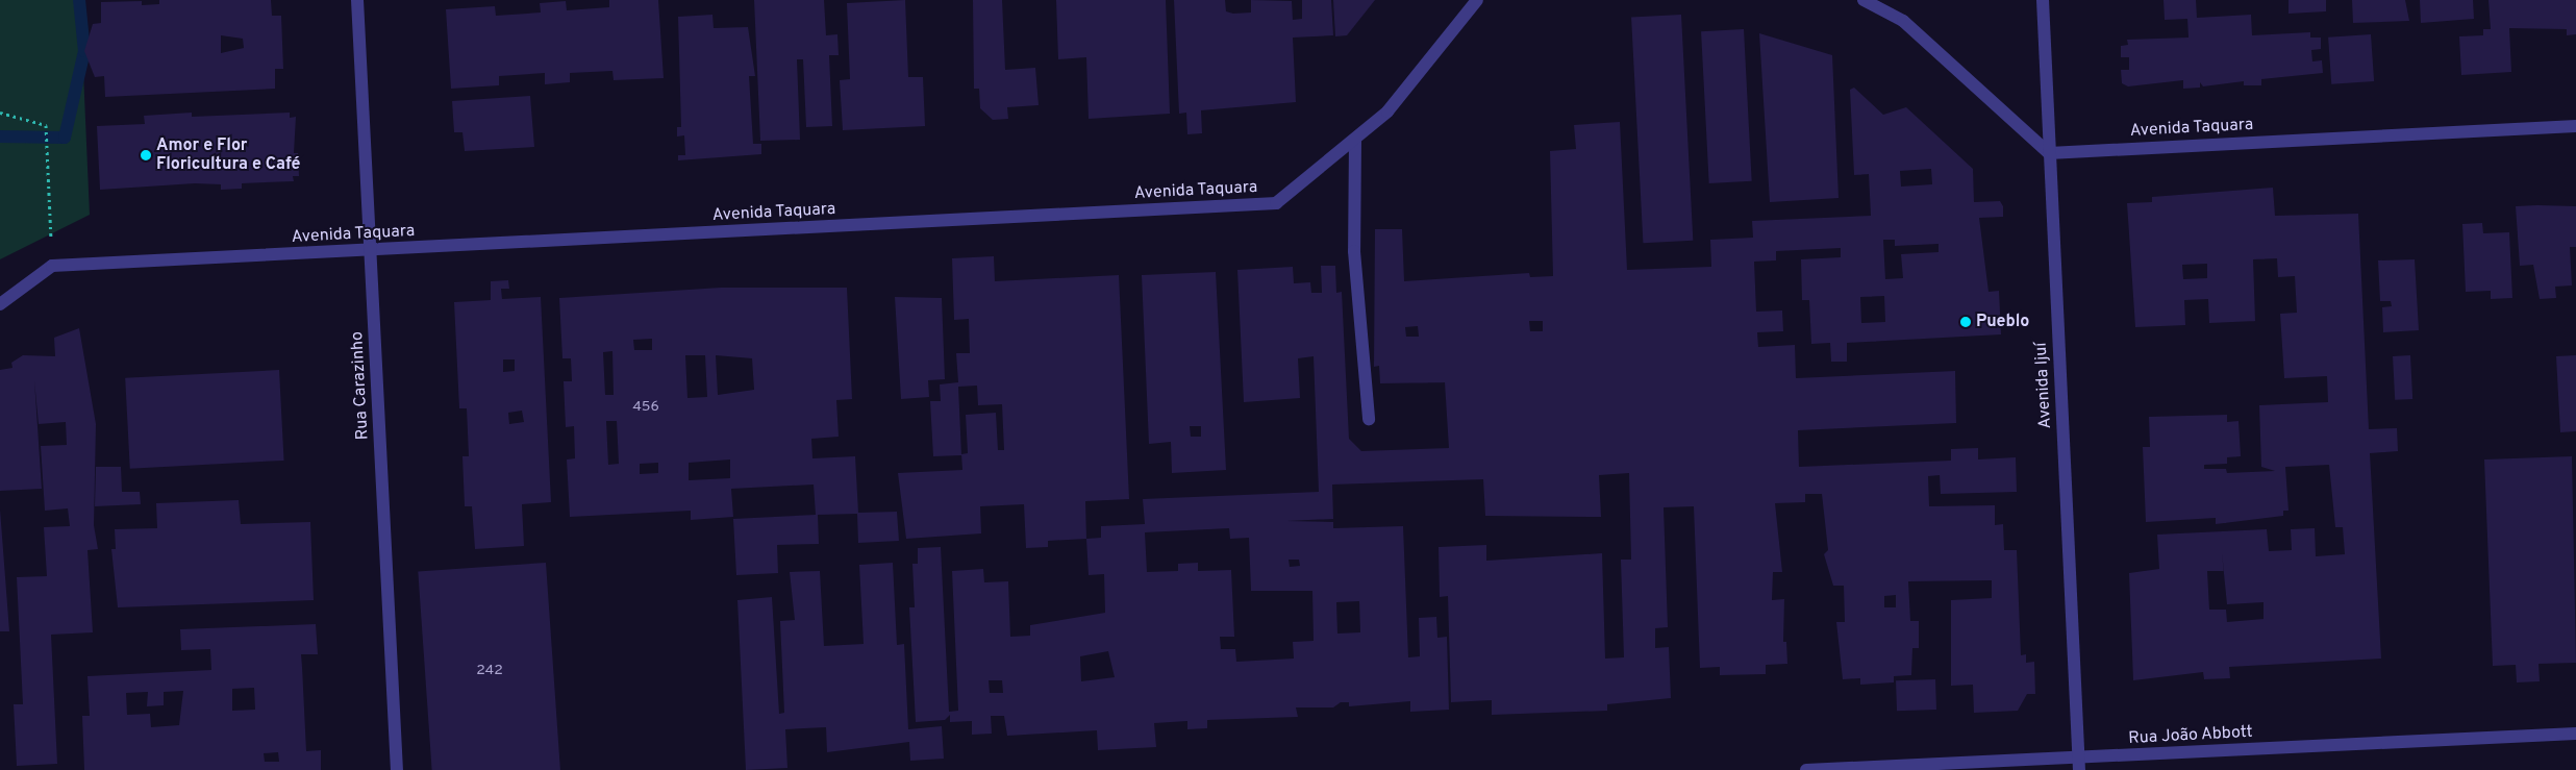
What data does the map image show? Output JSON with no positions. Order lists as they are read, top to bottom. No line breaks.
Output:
{"streets":{"street":["Avenida Taquara","Rua Carazinho","Avenida Ijuí","Rua João Abbott"]},"crossings":[["Avenida Taquara","Rua Carazinho"],["Avenida Taquara","Avenida Ijuí"],["Avenida Ijuí","Rua João Abbott"]],"places":["Amor e Flor Floricultura e Café","Pueblo"],"house_numbers":["456","242"]}
